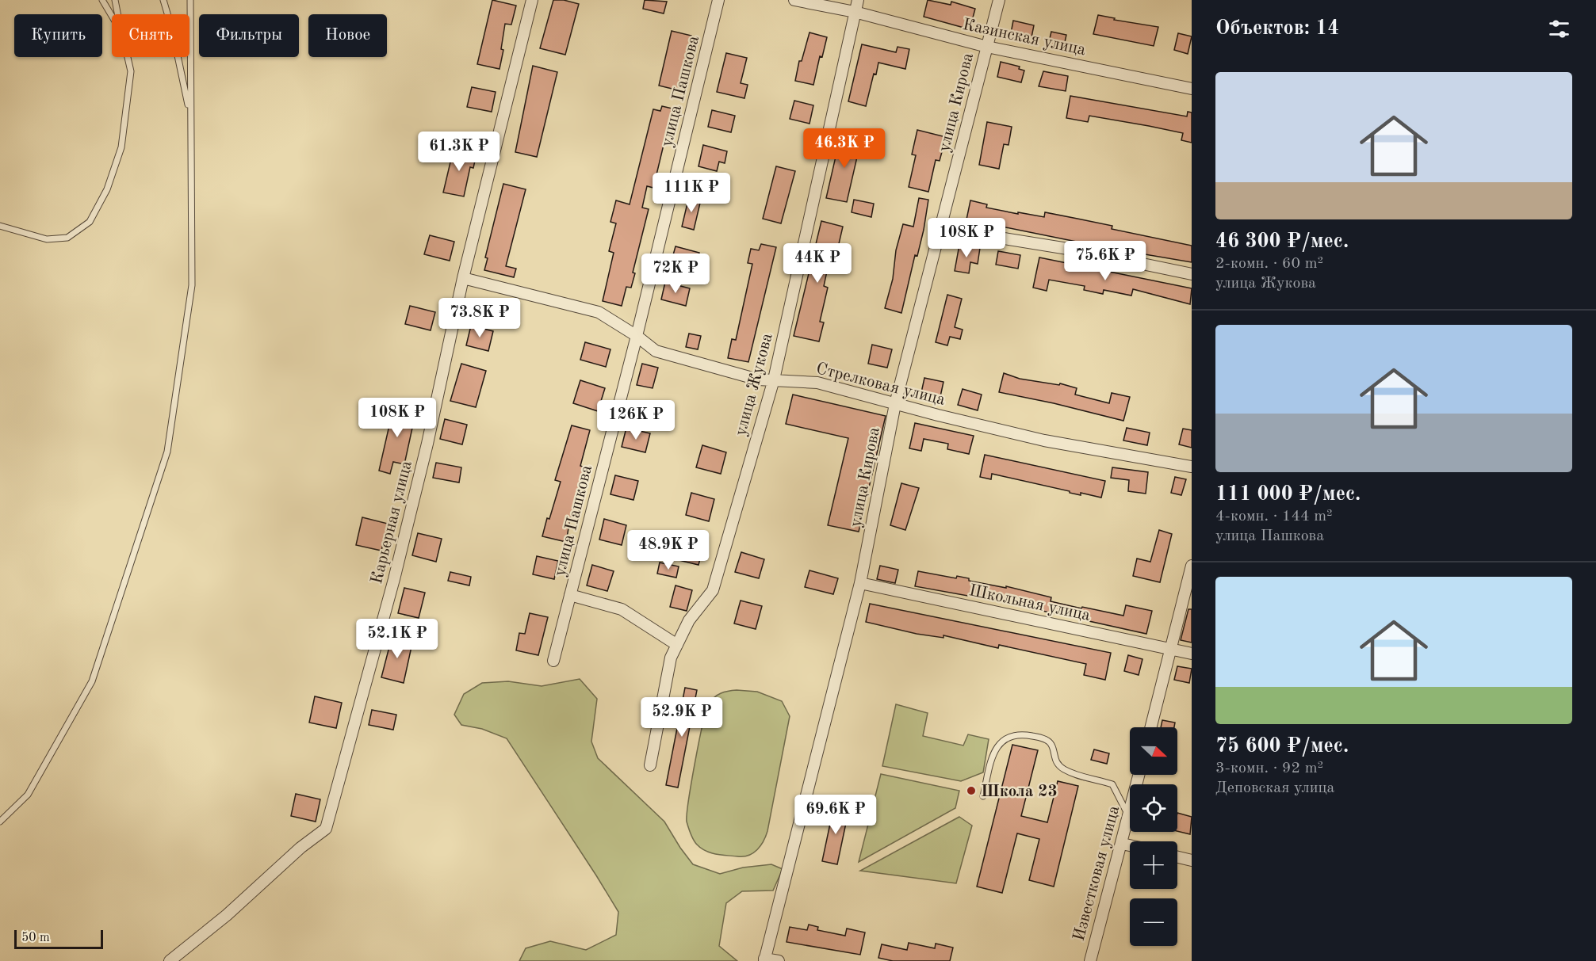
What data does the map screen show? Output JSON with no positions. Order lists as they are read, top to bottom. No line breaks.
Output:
{"streets":{"street":["Казинская улица","улица Пашкова","улица Кирова","Стрелковая улица","улица Жукова","Карьерная улица","Школьная улица","Известковая улица"]},"crossings":[["Казинская улица","улица Кирова"],["Казинская улица","улица Жукова"],["улица Пашкова","Стрелковая улица"],["улица Кирова","Стрелковая улица"],["улица Кирова","Школьная улица"],["Стрелковая улица","улица Жукова"],["Стрелковая улица","Карьерная улица"]],"places":["Школа 23"],"scale_bar":"50 m","north":"right","page":{"heading":"Объектов: 14","chip":["Купить","Снять","Фильтры","Новое"],"list":[{"name":"46 300 ₽/мес.","note":"2-комн. · 60 m² · улица Жукова"},{"name":"111 000 ₽/мес.","note":"4-комн. · 144 m² · улица Пашкова"},{"name":"75 600 ₽/мес.","note":"3-комн. · 92 m² · Деповская улица"}],"price":["46.3K ₽","61.3K ₽","111K ₽","108K ₽","75.6K ₽","44K ₽","72K ₽","73.8K ₽","108K ₽","126K ₽","48.9K ₽","52.1K ₽","52.9K ₽","69.6K ₽"],"map_buttons":["+","−"],"scale":"50 m"}}
